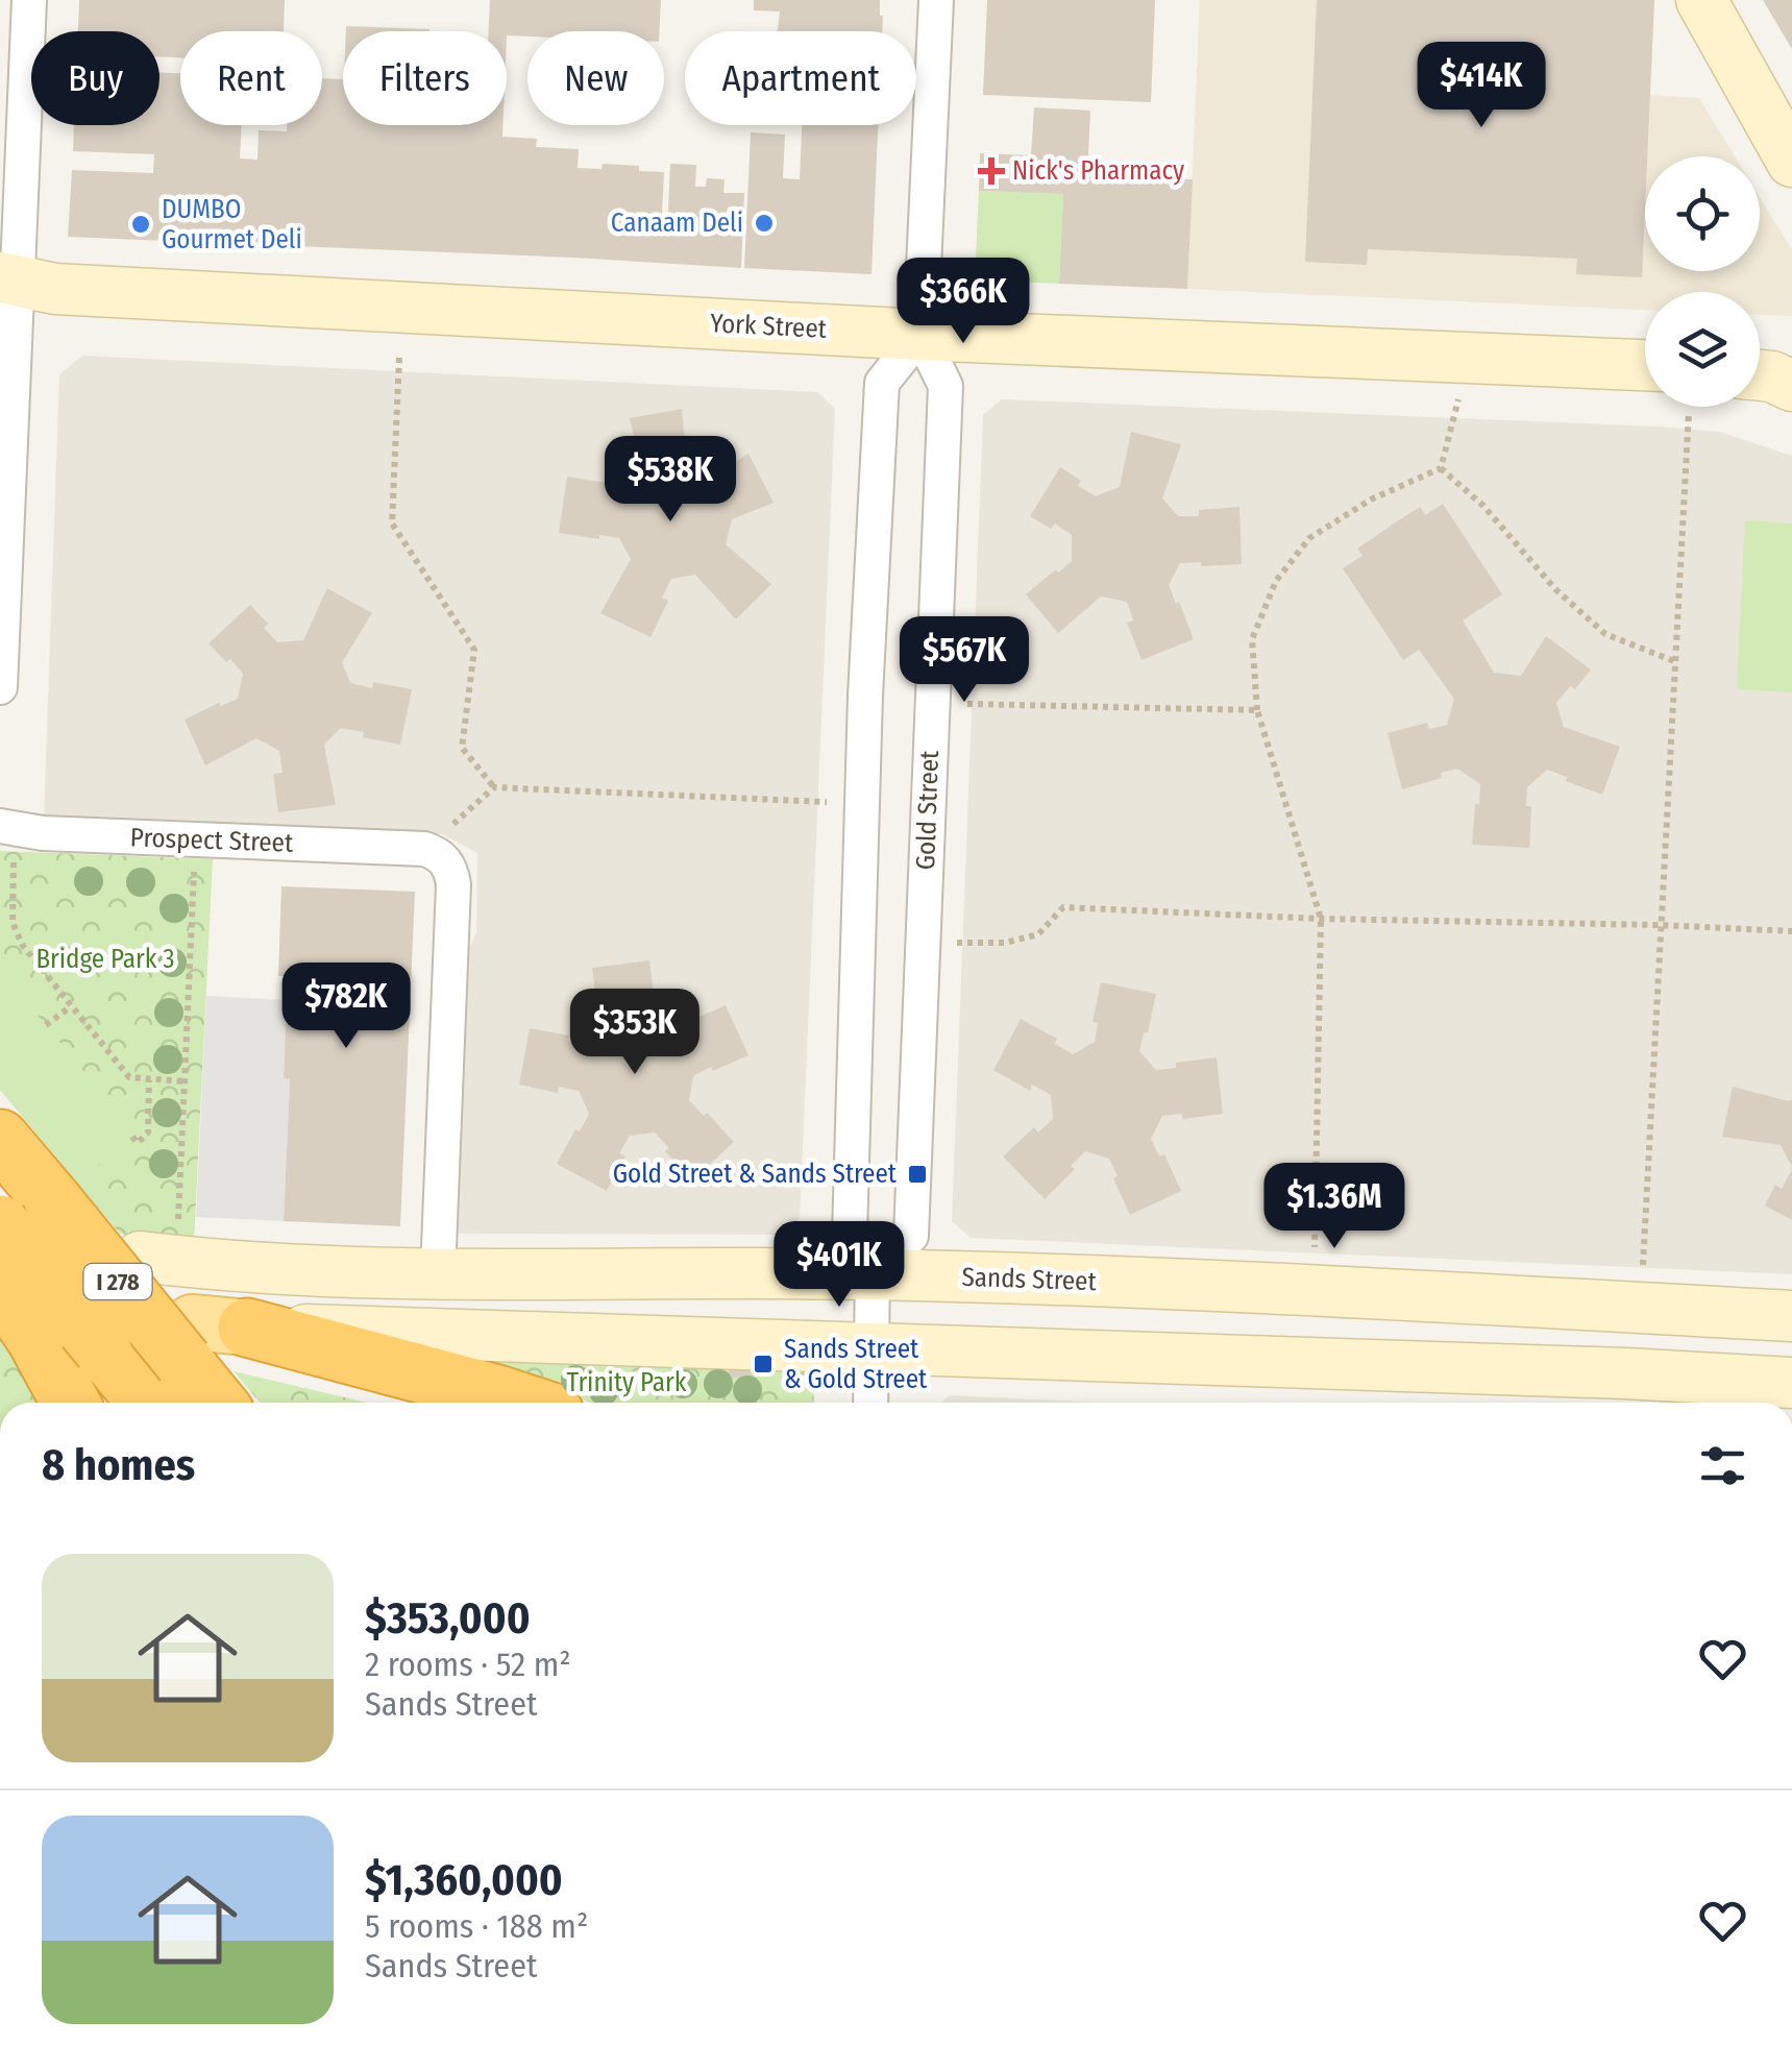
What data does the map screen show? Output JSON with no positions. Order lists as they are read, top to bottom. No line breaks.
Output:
{"streets":{"highway":["I 278"],"main road":["York Street","Sands Street"],"street":["Gold Street","Prospect Street"]},"crossings":[["York Street","Gold Street"],["Gold Street","Sands Street"]],"parks":["Bridge Park 3","Trinity Park"],"places":{"health":["Nick's Pharmacy"],"other":["Canaam Deli","DUMBO Gourmet Deli"],"transit":["Gold Street & Sands Street","Sands Street & Gold Street"]},"page":{"chip":["Buy","Rent","Filters","New","Apartment"],"price":["$414K","$366K","$538K","$567K","$782K","$353K","$1.36M","$401K"],"heading":"8 homes","list":[{"name":"$353,000","note":"2 rooms · 52 m² · Sands Street"},{"name":"$1,360,000","note":"5 rooms · 188 m² · Sands Street"}]}}
